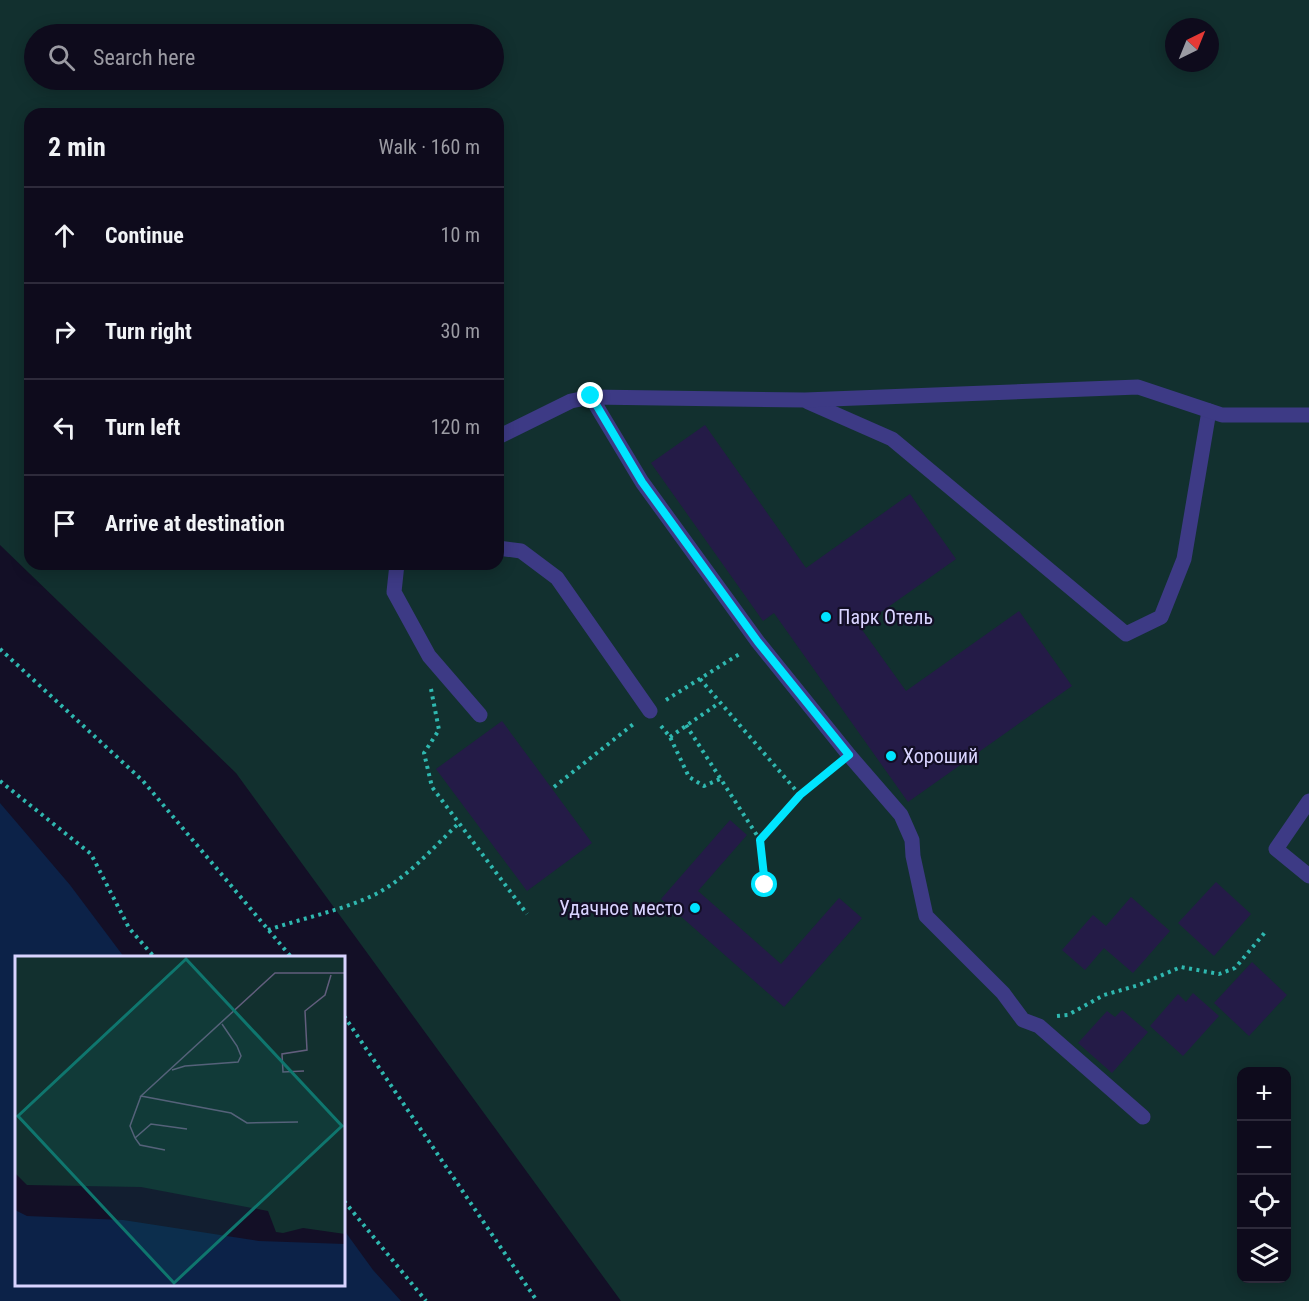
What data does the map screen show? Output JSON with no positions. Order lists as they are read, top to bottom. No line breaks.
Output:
{"places":["Парк Отель","Хороший","Удачное место"],"north":"top right","page":{"search":"Search here","heading":["2 min","Walk · 160 m"],"list":[["Continue","10 m"],["Turn right","30 m"],["Turn left","120 m"],"Arrive at destination"],"map_buttons":["+","−"]}}
